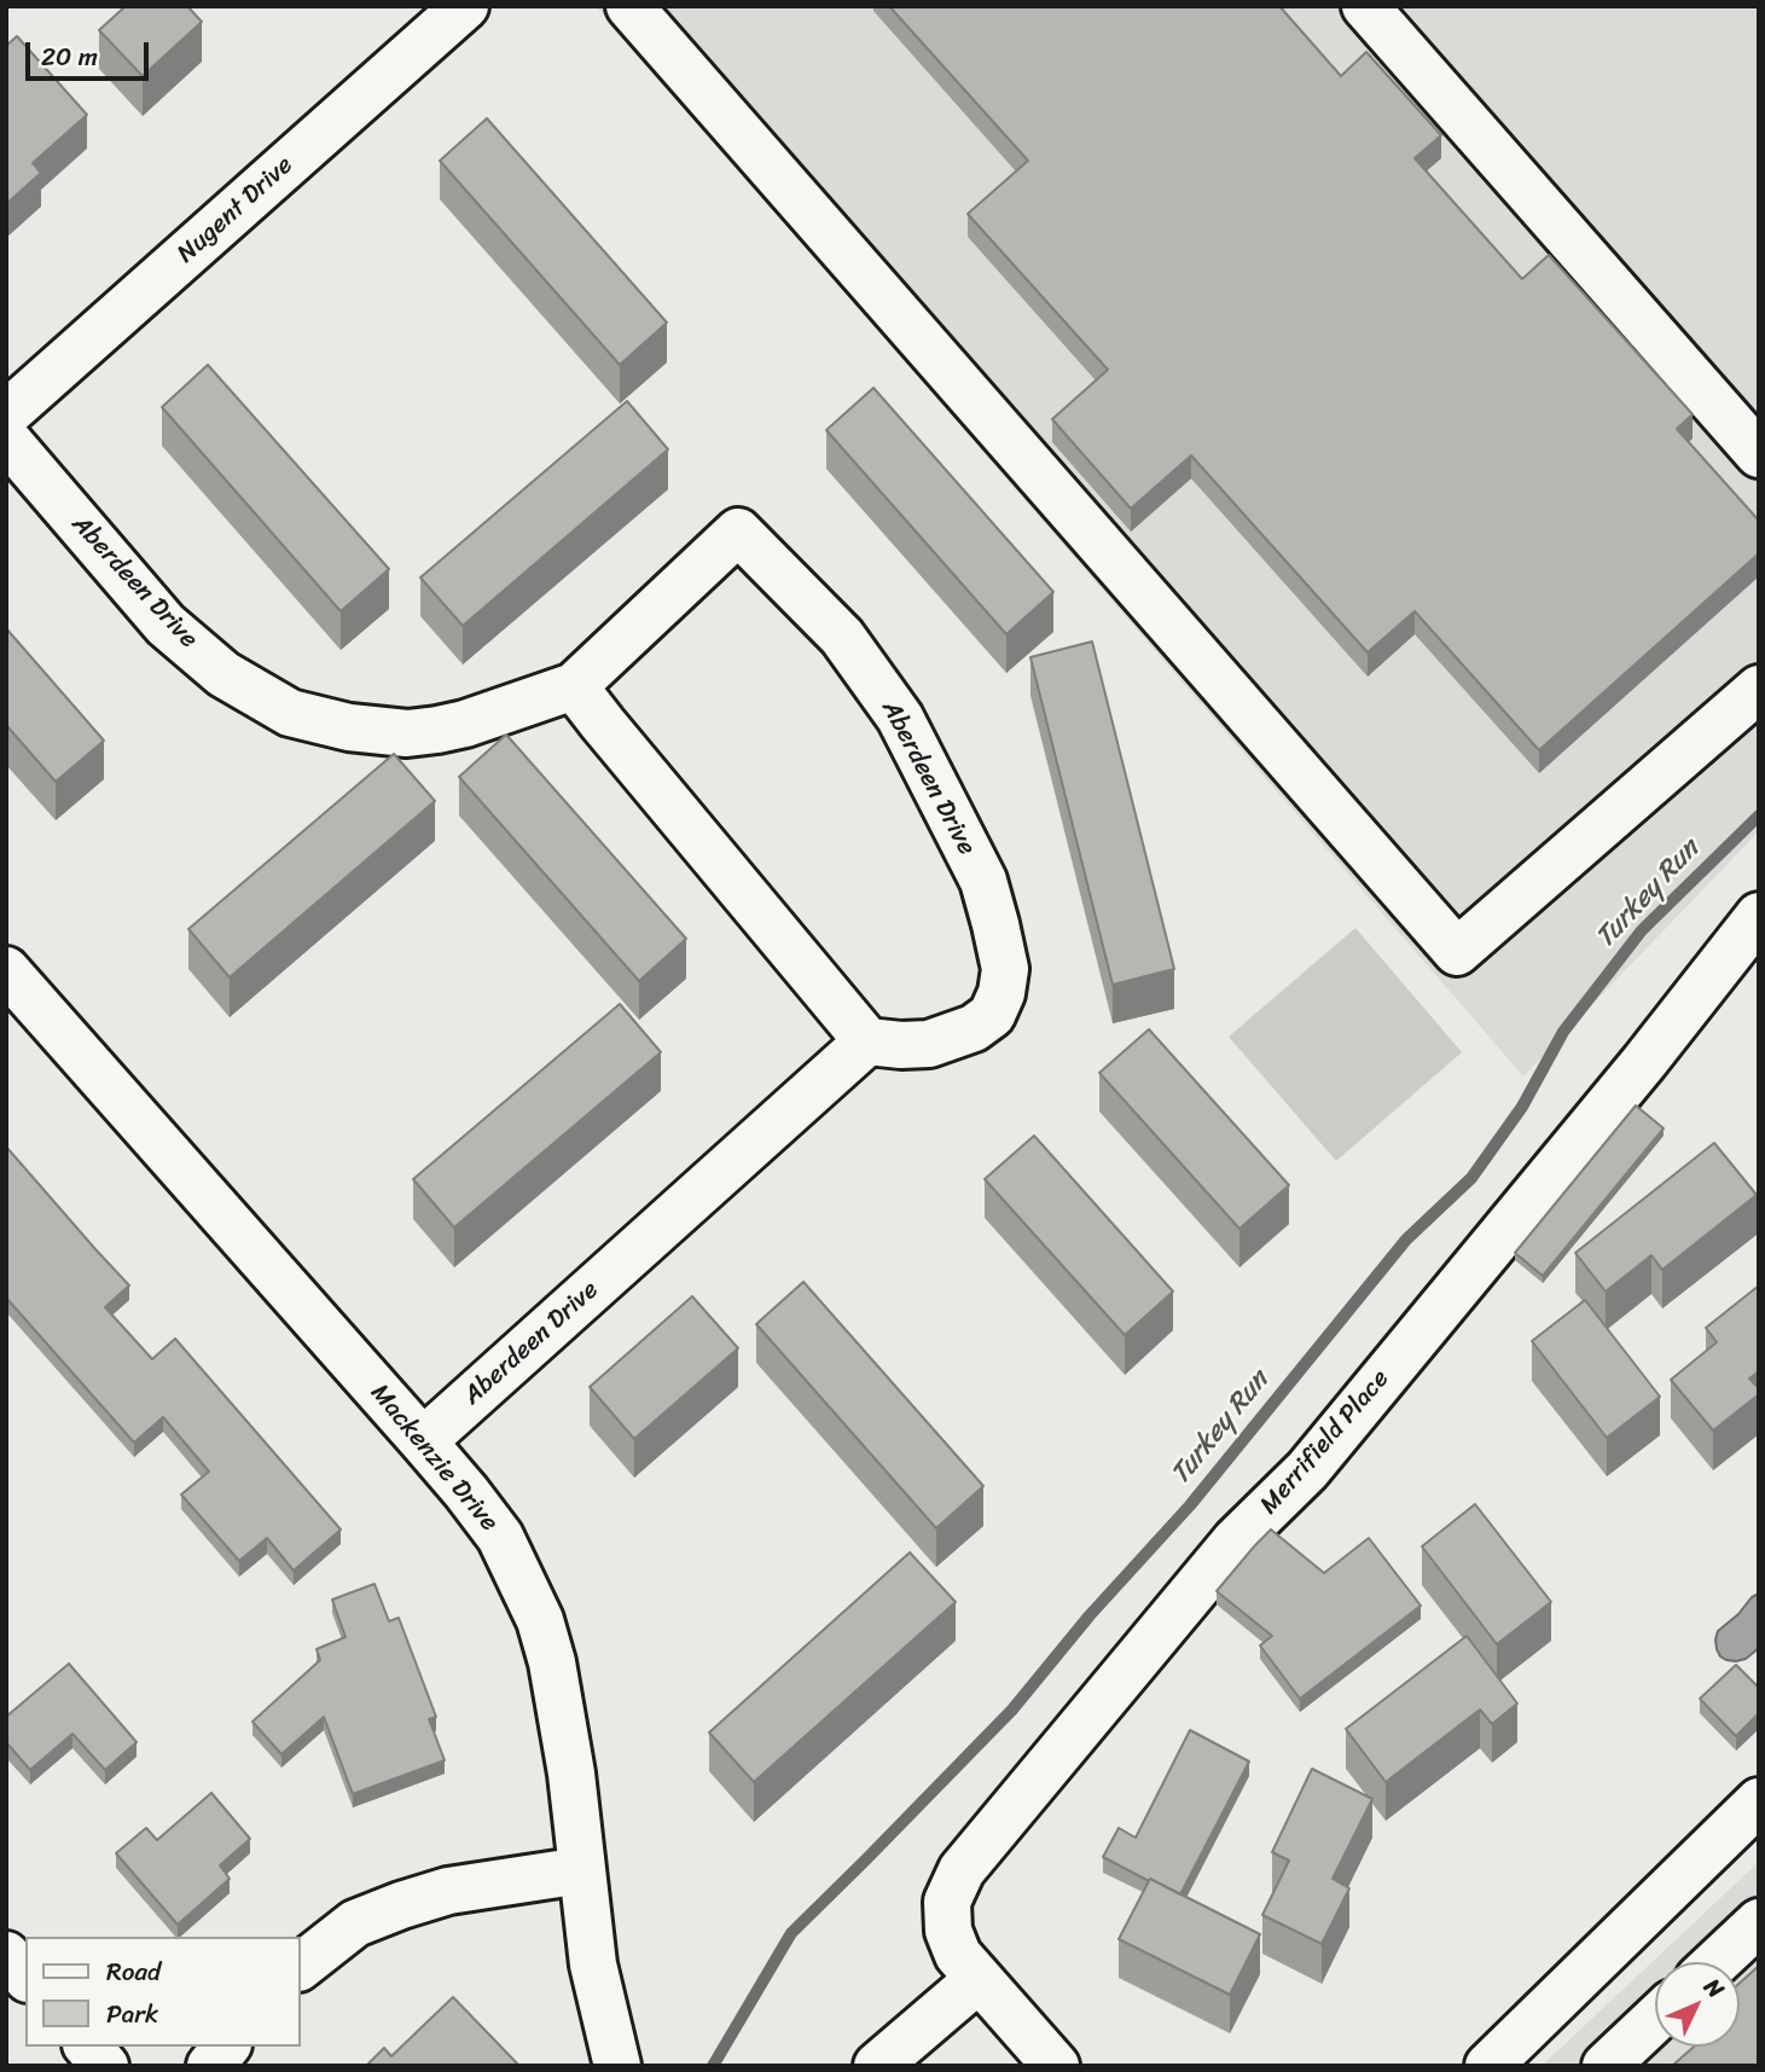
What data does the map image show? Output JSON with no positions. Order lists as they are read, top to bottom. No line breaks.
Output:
{"streets":{"street":["Nugent Drive","Aberdeen Drive","Merrifield Place","Mackenzie Drive"]},"crossings":[["Aberdeen Drive","Mackenzie Drive"]],"water":["Turkey Run"],"legend":["Road","Park"],"scale_bar":"20 m","north":"top right"}
